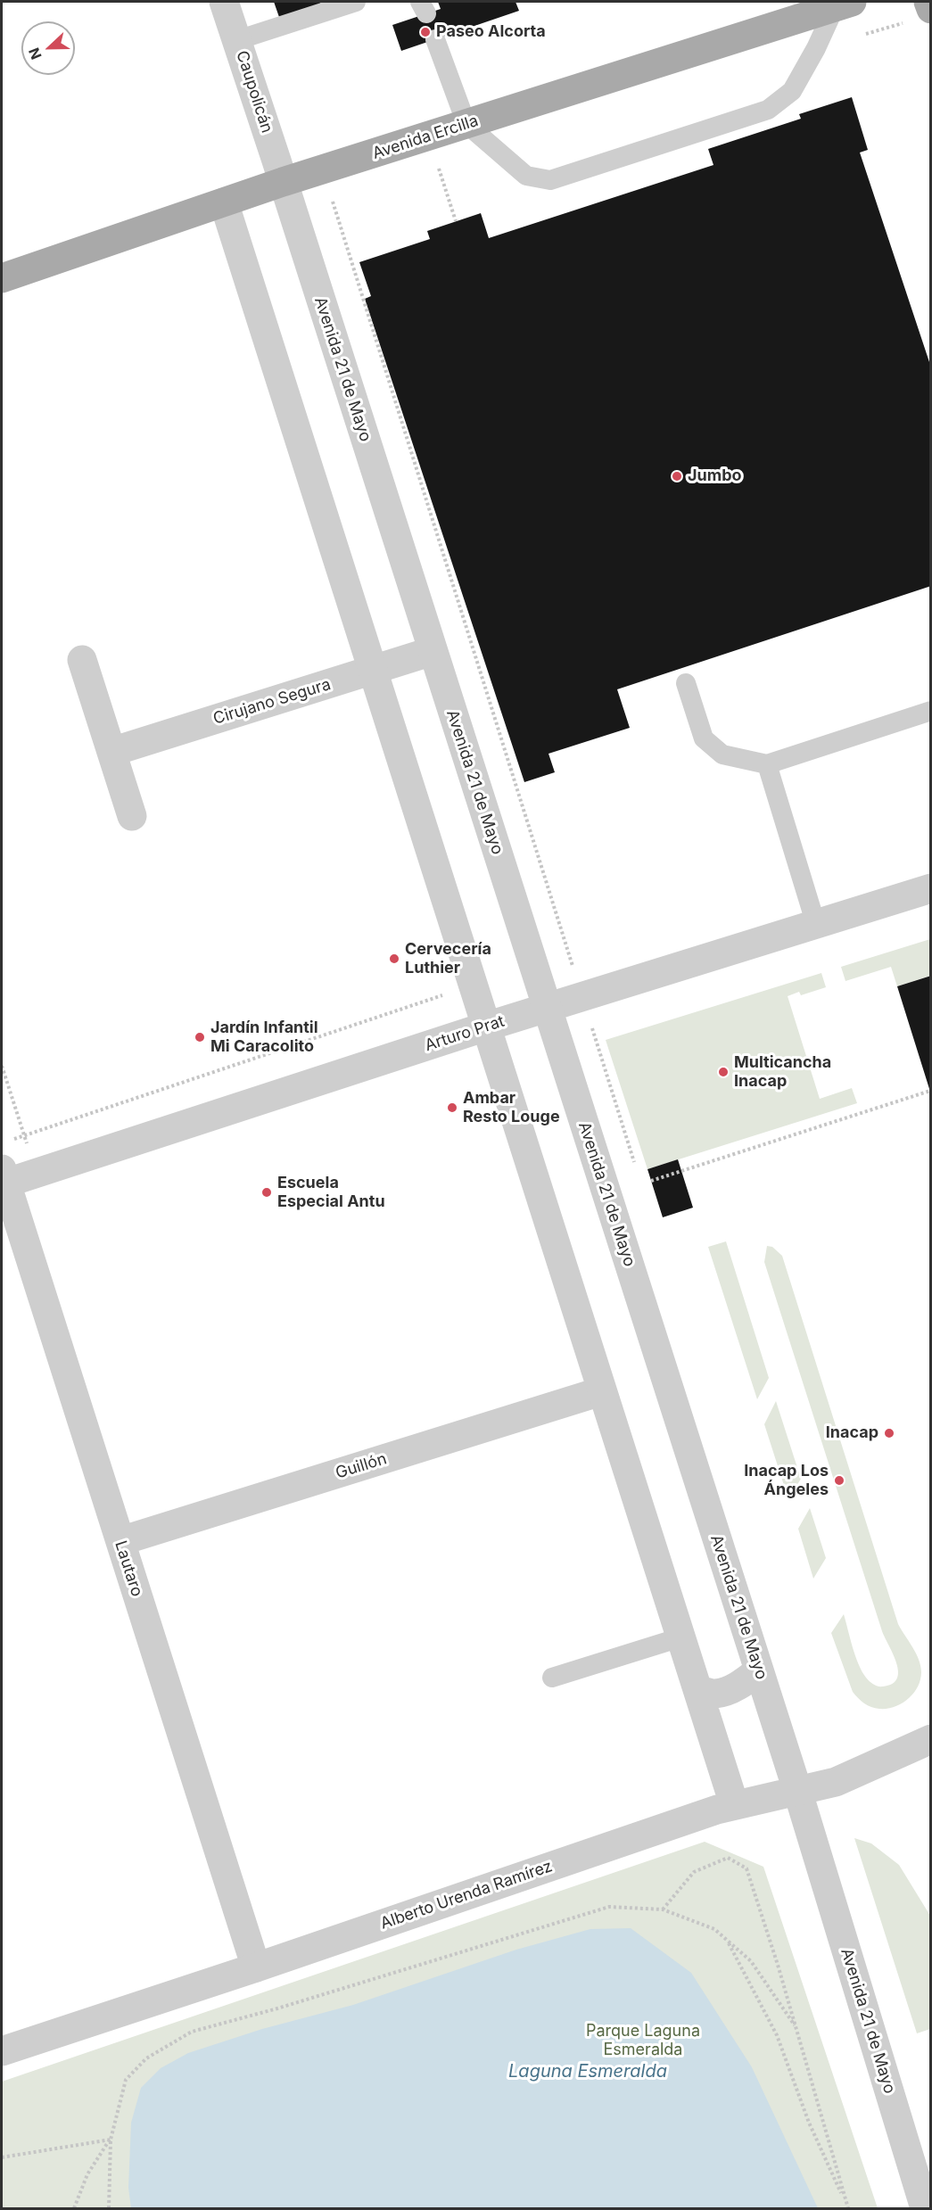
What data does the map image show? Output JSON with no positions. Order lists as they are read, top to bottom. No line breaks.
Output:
{"streets":{"main road":["Avenida Ercilla"],"street":["Caupolicán","Avenida 21 de Mayo","Cirujano Segura","Arturo Prat","Guillón","Lautaro","Alberto Urenda Ramírez"]},"crossings":[["Caupolicán","Avenida Ercilla"],["Caupolicán","Avenida 21 de Mayo"],["Avenida Ercilla","Avenida 21 de Mayo"],["Avenida 21 de Mayo","Cirujano Segura"],["Avenida 21 de Mayo","Arturo Prat"],["Avenida 21 de Mayo","Alberto Urenda Ramírez"],["Arturo Prat","Lautaro"],["Guillón","Lautaro"],["Lautaro","Alberto Urenda Ramírez"]],"water":["Laguna Esmeralda"],"parks":["Parque Laguna Esmeralda"],"places":["Paseo Alcorta","Jumbo","Cervecería Luthier","Jardín Infantil Mi Caracolito","Multicancha Inacap","Ambar Resto Louge","Escuela Especial Antu","Inacap","Inacap Los Ángeles"],"north":"left"}
